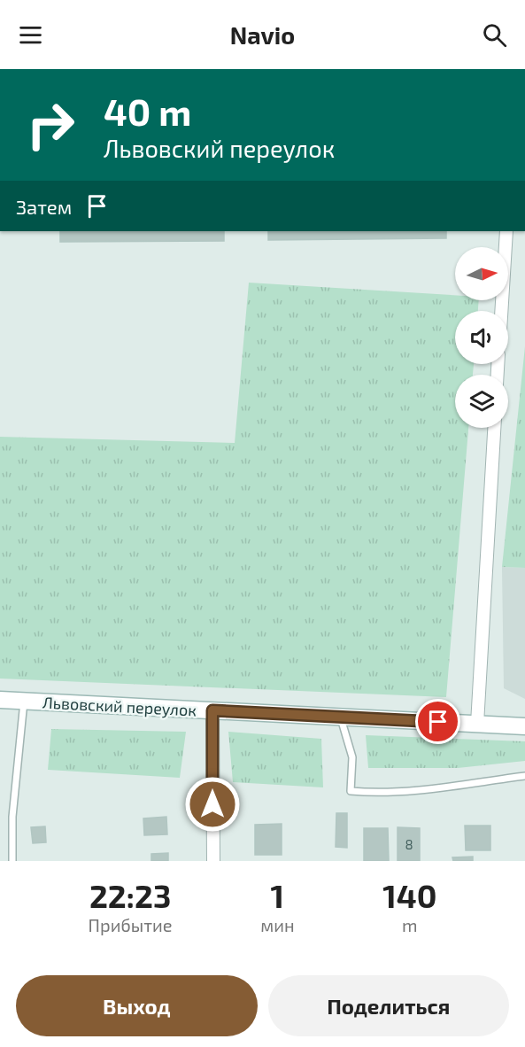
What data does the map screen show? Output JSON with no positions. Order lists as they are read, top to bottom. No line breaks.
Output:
{"streets":{"main road":["Львовский переулок"]},"house_numbers":["8"],"north":"right","page":{"header":"Navio","turn":["40 m","Львовский переулок"],"then":"Затем","eta":["22:23","Прибытие","1","мин","140","m"],"buttons":["Выход","Поделиться"]}}
